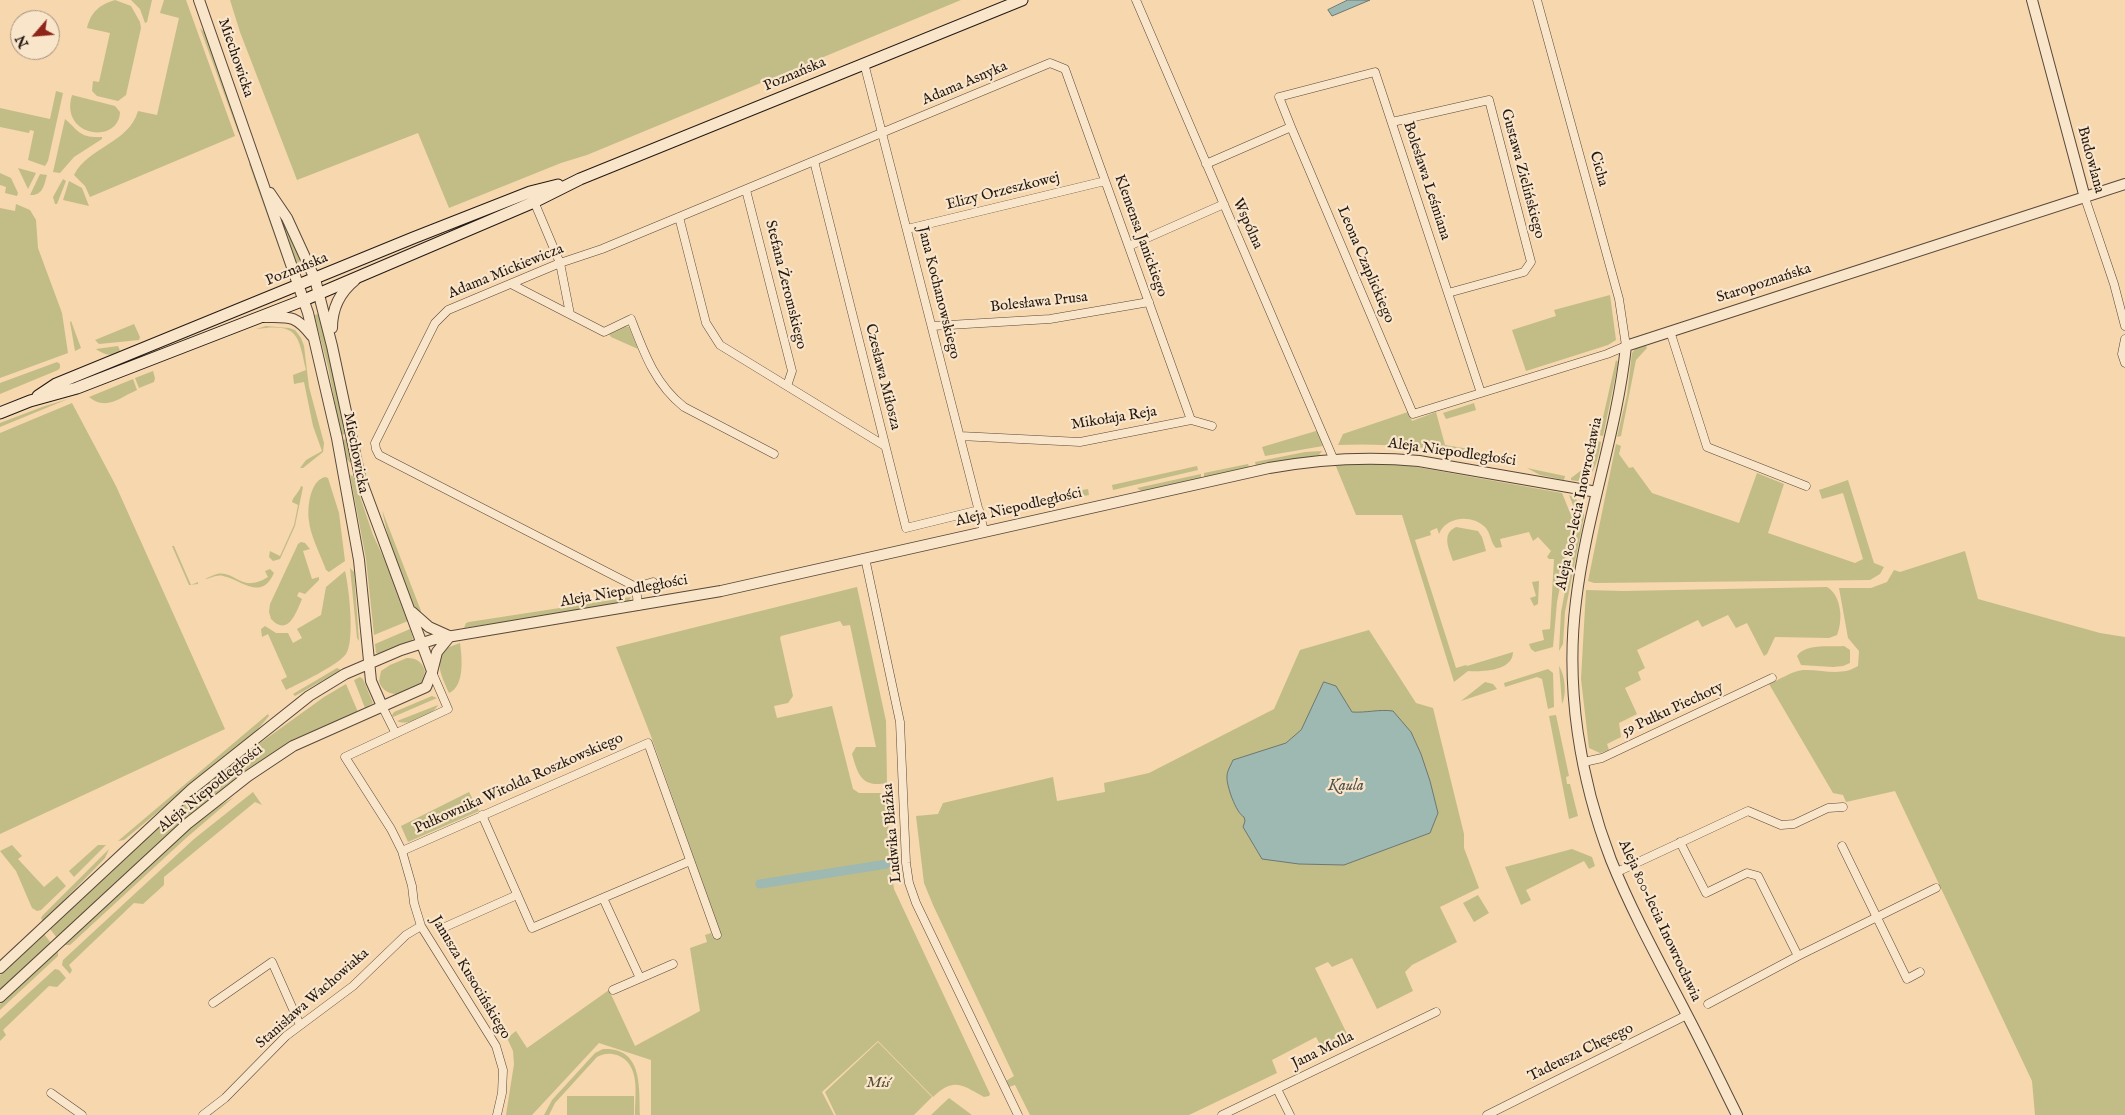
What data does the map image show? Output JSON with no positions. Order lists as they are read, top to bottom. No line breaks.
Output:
{"streets":{"main road":["Poznańska"],"street":["Miechowicka","Adama Asnyka","Budowlana","Cicha","Gustawa Zielińskiego","Bolesława Leśmiana","Elizy Orzeszkowej","Wspólna","Klemensa Janickiego","Leona Czaplickiego","Adama Mickiewicza","Staropoznańska","Stefana Żeromskiego","Jana Kochanowskiego","Bolesława Prusa","Czesława Miłosza","Mikołaja Reja","Aleja Niepodległości","Aleja 800-lecia Inowrocławia","59 Pułku Piechoty","Pułkownika Witolda Roszkowskiego","Ludwika Błażka","Janusza Kusocińskiego","Stanisława Wachowiaka","Jana Molla","Tadeusza Chęsego"]},"crossings":[["Miechowicka","Poznańska"],["Miechowicka","Aleja Niepodległości"],["Miechowicka","Janusza Kusocińskiego"],["Poznańska","Jana Kochanowskiego"],["Adama Asnyka","Klemensa Janickiego"],["Adama Asnyka","Adama Mickiewicza"],["Adama Asnyka","Jana Kochanowskiego"],["Budowlana","Staropoznańska"],["Cicha","Staropoznańska"],["Cicha","Aleja 800-lecia Inowrocławia"],["Gustawa Zielińskiego","Bolesława Leśmiana"],["Bolesława Leśmiana","Leona Czaplickiego"],["Bolesława Leśmiana","Staropoznańska"],["Elizy Orzeszkowej","Klemensa Janickiego"],["Elizy Orzeszkowej","Jana Kochanowskiego"],["Wspólna","Aleja Niepodległości"],["Klemensa Janickiego","Bolesława Prusa"],["Klemensa Janickiego","Mikołaja Reja"],["Leona Czaplickiego","Staropoznańska"],["Adama Mickiewicza","Stefana Żeromskiego"],["Adama Mickiewicza","Jana Kochanowskiego"],["Adama Mickiewicza","Czesława Miłosza"],["Staropoznańska","Aleja 800-lecia Inowrocławia"],["Jana Kochanowskiego","Bolesława Prusa"],["Jana Kochanowskiego","Czesława Miłosza"],["Jana Kochanowskiego","Mikołaja Reja"],["Jana Kochanowskiego","Aleja Niepodległości"],["Aleja Niepodległości","Aleja 800-lecia Inowrocławia"],["Aleja Niepodległości","Ludwika Błażka"],["Aleja Niepodległości","Janusza Kusocińskiego"],["Aleja 800-lecia Inowrocławia","59 Pułku Piechoty"],["Aleja 800-lecia Inowrocławia","Tadeusza Chęsego"],["Pułkownika Witolda Roszkowskiego","Janusza Kusocińskiego"],["Janusza Kusocińskiego","Stanisława Wachowiaka"]],"water":["Kaula"],"parks":["Miś"],"north":"bottom left"}
